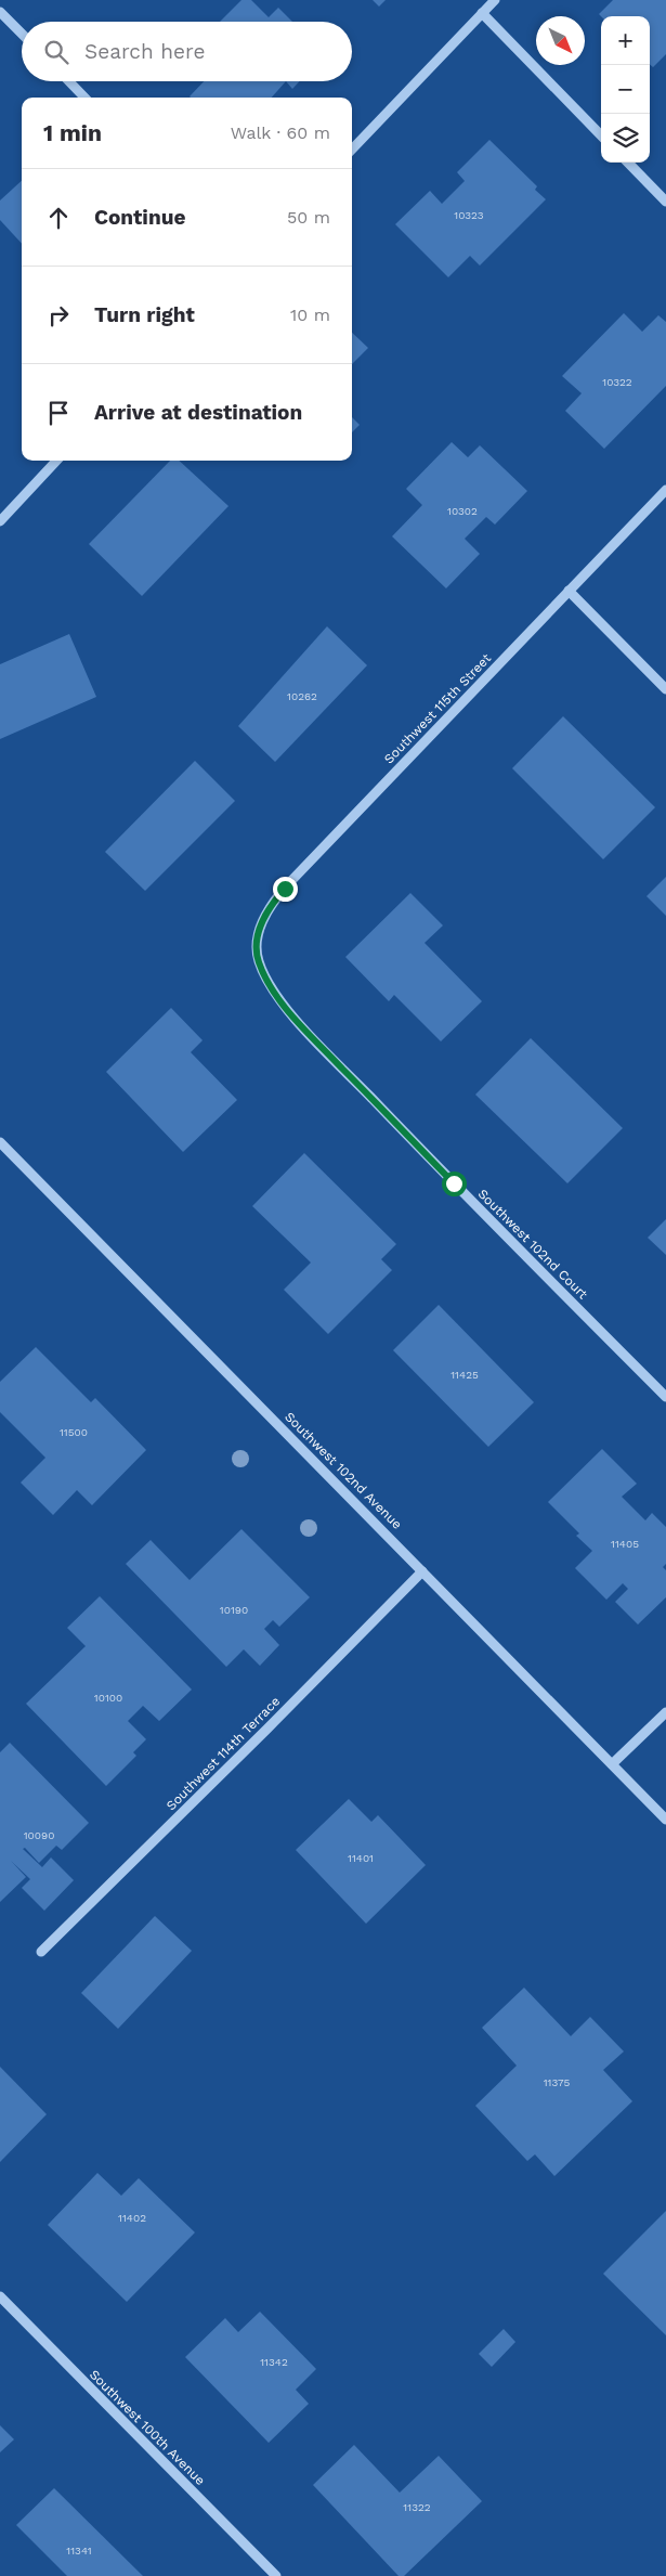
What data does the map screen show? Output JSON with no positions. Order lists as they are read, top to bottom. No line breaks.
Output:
{"streets":{"street":["Southwest 115th Street","Southwest 102nd Court","Southwest 102nd Avenue","Southwest 114th Terrace","Southwest 100th Avenue"]},"crossings":[["Southwest 115th Street","Southwest 102nd Court"],["Southwest 102nd Avenue","Southwest 114th Terrace"]],"house_numbers":["10323","10322","10302","10262","11425","11500","11405","10190","10100","10090","11401","11375","11402","11342","11322","11341"],"north":"bottom right","page":{"map_buttons":["+","−"],"search":"Search here","heading":["1 min","Walk · 60 m"],"list":[["Continue","50 m"],["Turn right","10 m"],"Arrive at destination"]}}
